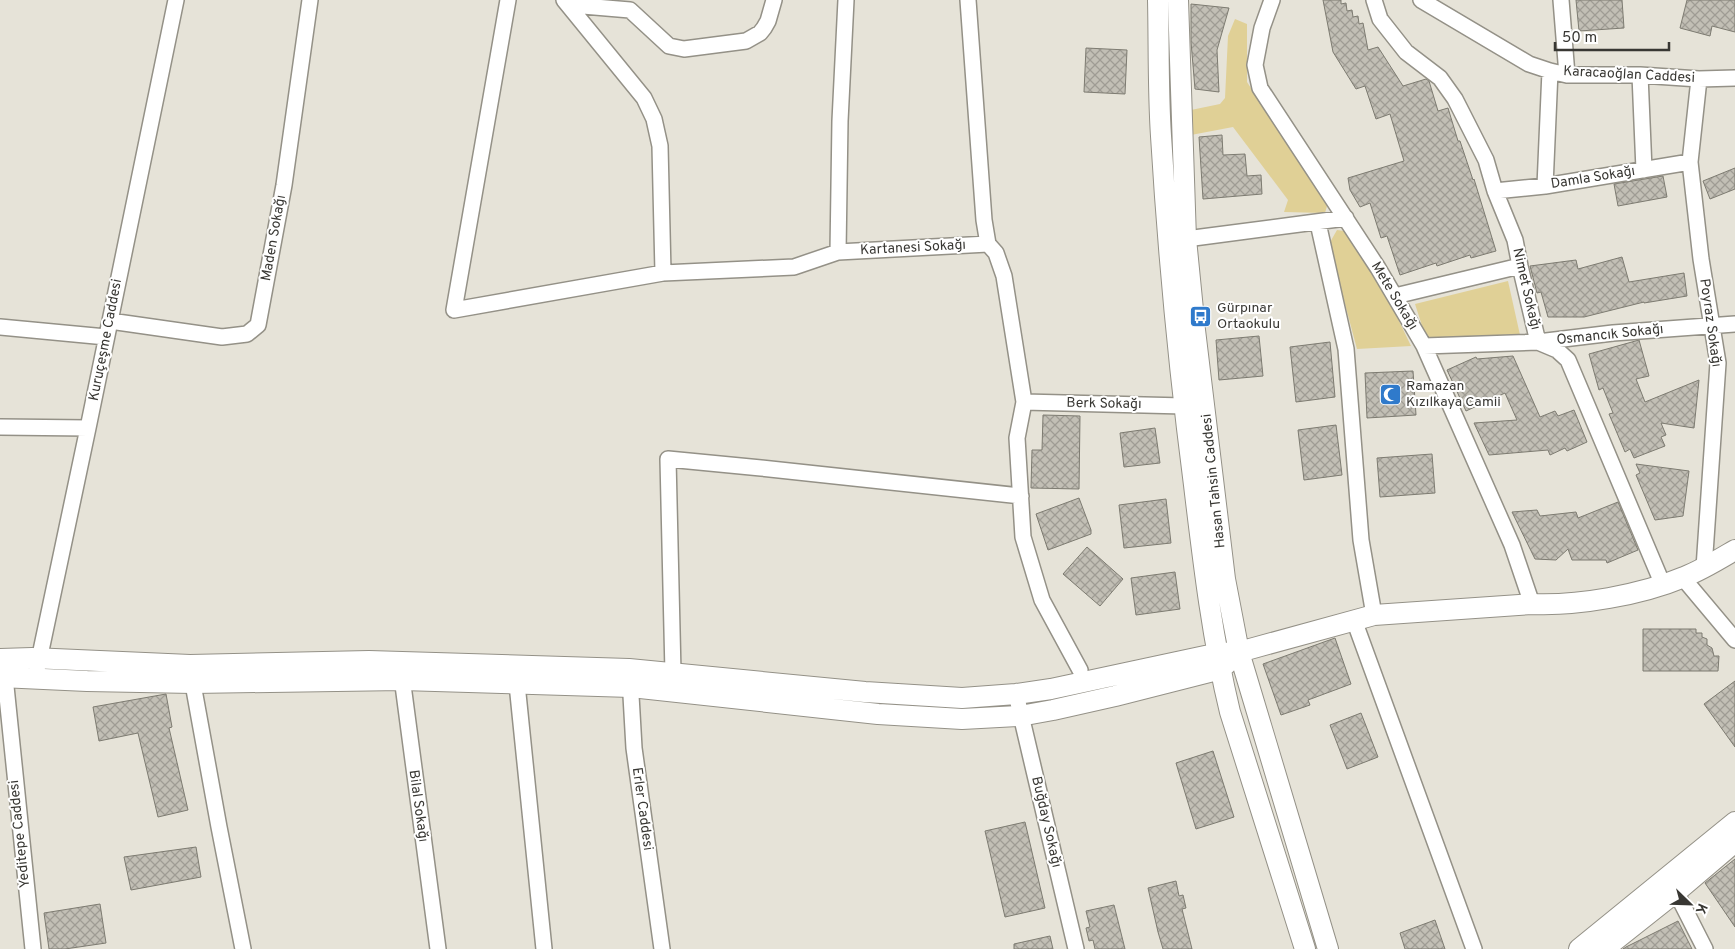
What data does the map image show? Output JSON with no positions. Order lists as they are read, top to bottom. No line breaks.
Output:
{"streets":{"main road":["Hasan Tahsin Caddesi"],"street":["Karacaoğlan Caddesi","Damla Sokağı","Maden Sokağı","Kartanesi Sokağı","Nimet Sokağı","Mete Sokağı","Poyraz Sokağı","Osmancık Sokağı","Kuruçeşme Caddesi","Berk Sokağı","Bilal Sokağı","Erler Caddesi","Buğday Sokağı","Yeditepe Caddesi"]},"crossings":[["Karacaoğlan Caddesi","Poyraz Sokağı"],["Damla Sokağı","Nimet Sokağı"],["Damla Sokağı","Poyraz Sokağı"],["Maden Sokağı","Kuruçeşme Caddesi"],["Nimet Sokağı","Osmancık Sokağı"],["Mete Sokağı","Osmancık Sokağı"],["Poyraz Sokağı","Osmancık Sokağı"],["Berk Sokağı","Hasan Tahsin Caddesi"]],"places":{"bus stop":["Gürpınar Ortaokulu"],"mosque":["Ramazan Kızılkaya Camii"]},"scale_bar":"50 m","north":"bottom right"}
